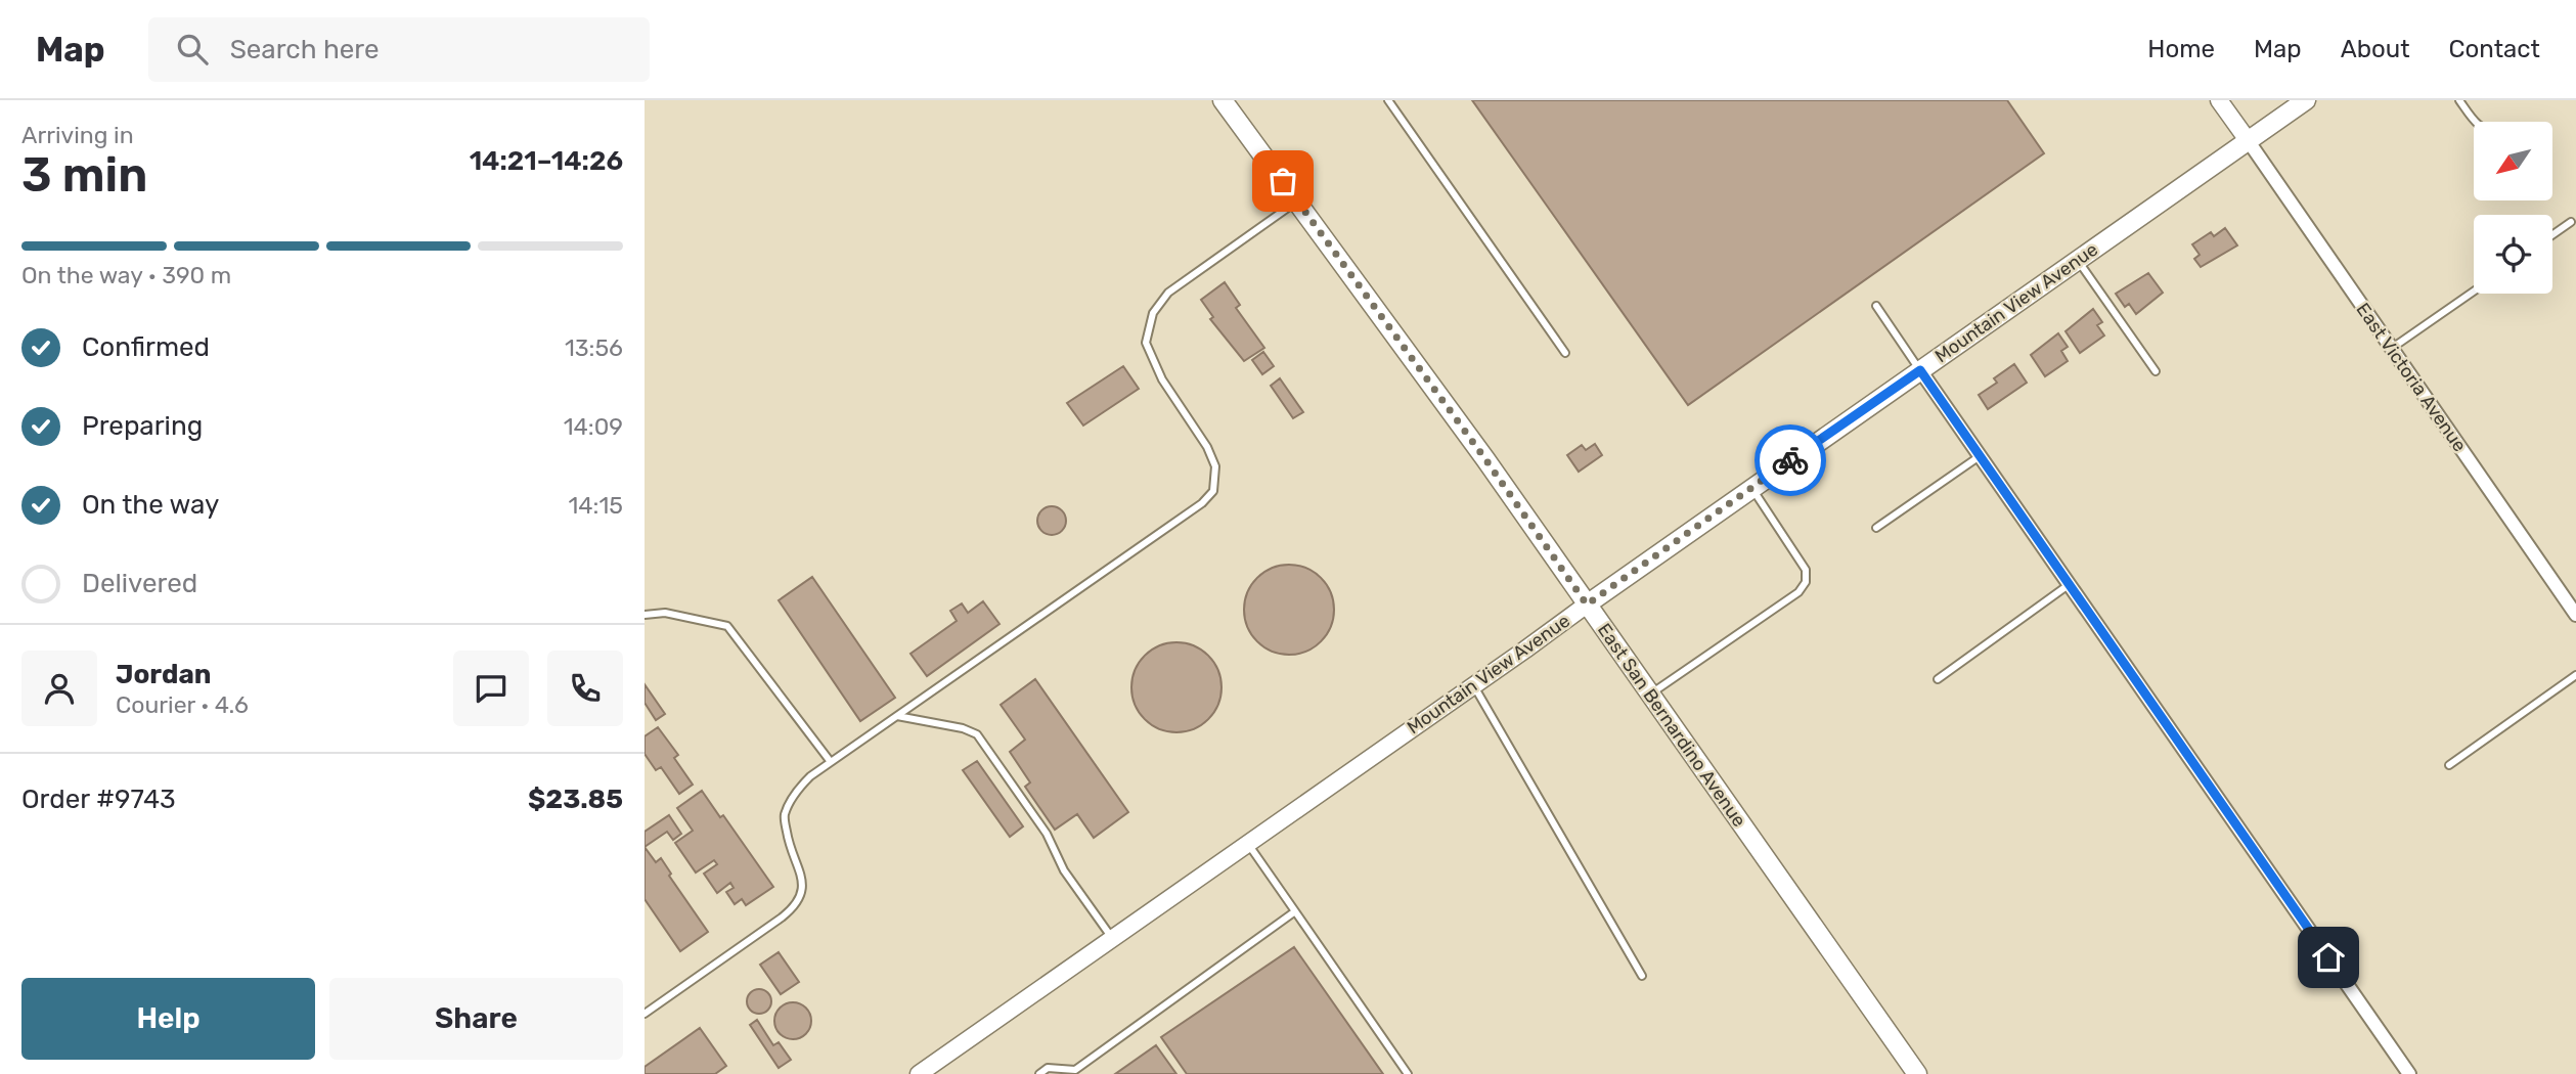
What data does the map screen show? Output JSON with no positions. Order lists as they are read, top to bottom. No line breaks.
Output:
{"streets":{"main road":["Mountain View Avenue","East San Bernardino Avenue"],"street":["East Victoria Avenue"]},"crossings":[["Mountain View Avenue","East Victoria Avenue"],["Mountain View Avenue","East San Bernardino Avenue"]],"north":"bottom left","page":{"header":"Map","search":"Search here","nav":["Home","Map","About","Contact"],"heading":["3 min","Arriving in","14:21–14:26"],"panel":["Jordan","Courier · 4.6","Order #9743","$23.85"],"bar":"On the way · 390 m","list":[["Confirmed","13:56"],["Preparing","14:09"],["On the way","14:15"],"Delivered"],"buttons":["Help","Share"]}}
